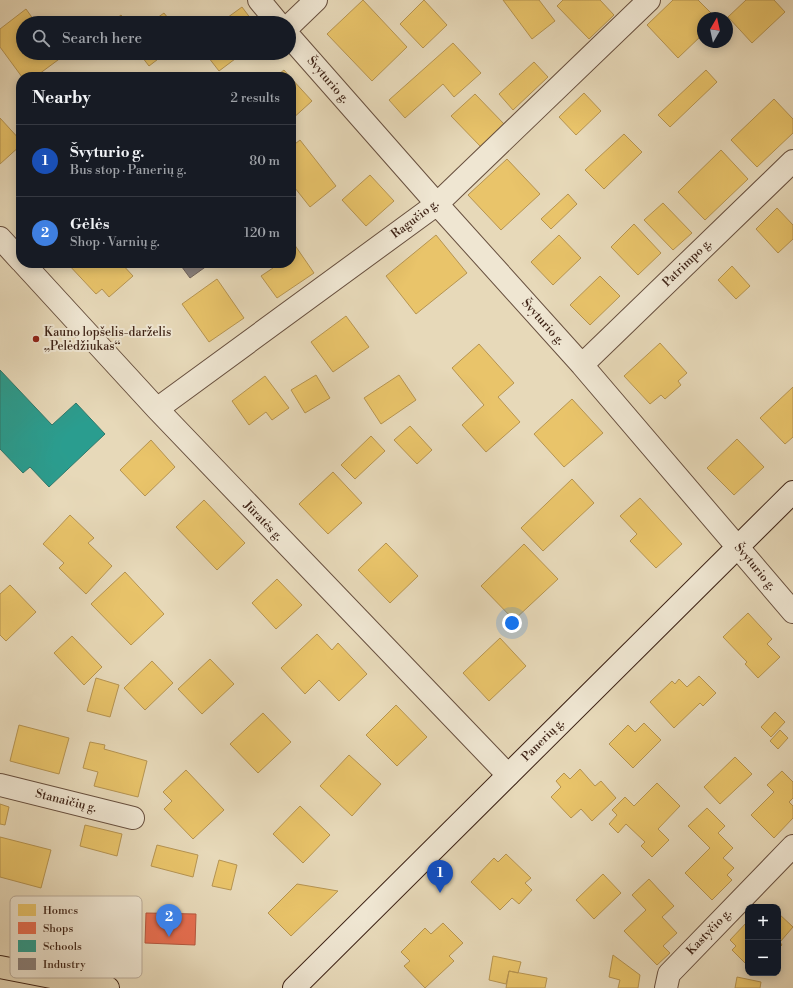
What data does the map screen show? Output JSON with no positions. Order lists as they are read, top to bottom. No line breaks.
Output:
{"streets":{"street":["Švyturio g.","Ragučio g.","Patrimpo g.","Jūratės g.","Panerių g.","Stanaičių g.","Kastyčio g."]},"crossings":[["Švyturio g.","Ragučio g."],["Švyturio g.","Patrimpo g."],["Švyturio g.","Panerių g."],["Ragučio g.","Jūratės g."],["Jūratės g.","Panerių g."]],"places":["Kauno lopšelis-darželis „Pelėdžiukas“"],"legend":["Homes","Shops","Schools","Industry"],"north":"top","page":{"search":"Search here","heading":["Nearby","2 results"],"list":[{"mark":"1","name":"Švyturio g.","note":"Bus stop · Panerių g.","value":"80 m"},{"mark":"2","name":"Gėlės","note":"Shop · Varnių g.","value":"120 m"}],"pins":["1","2"],"map_buttons":["+","−"]}}
